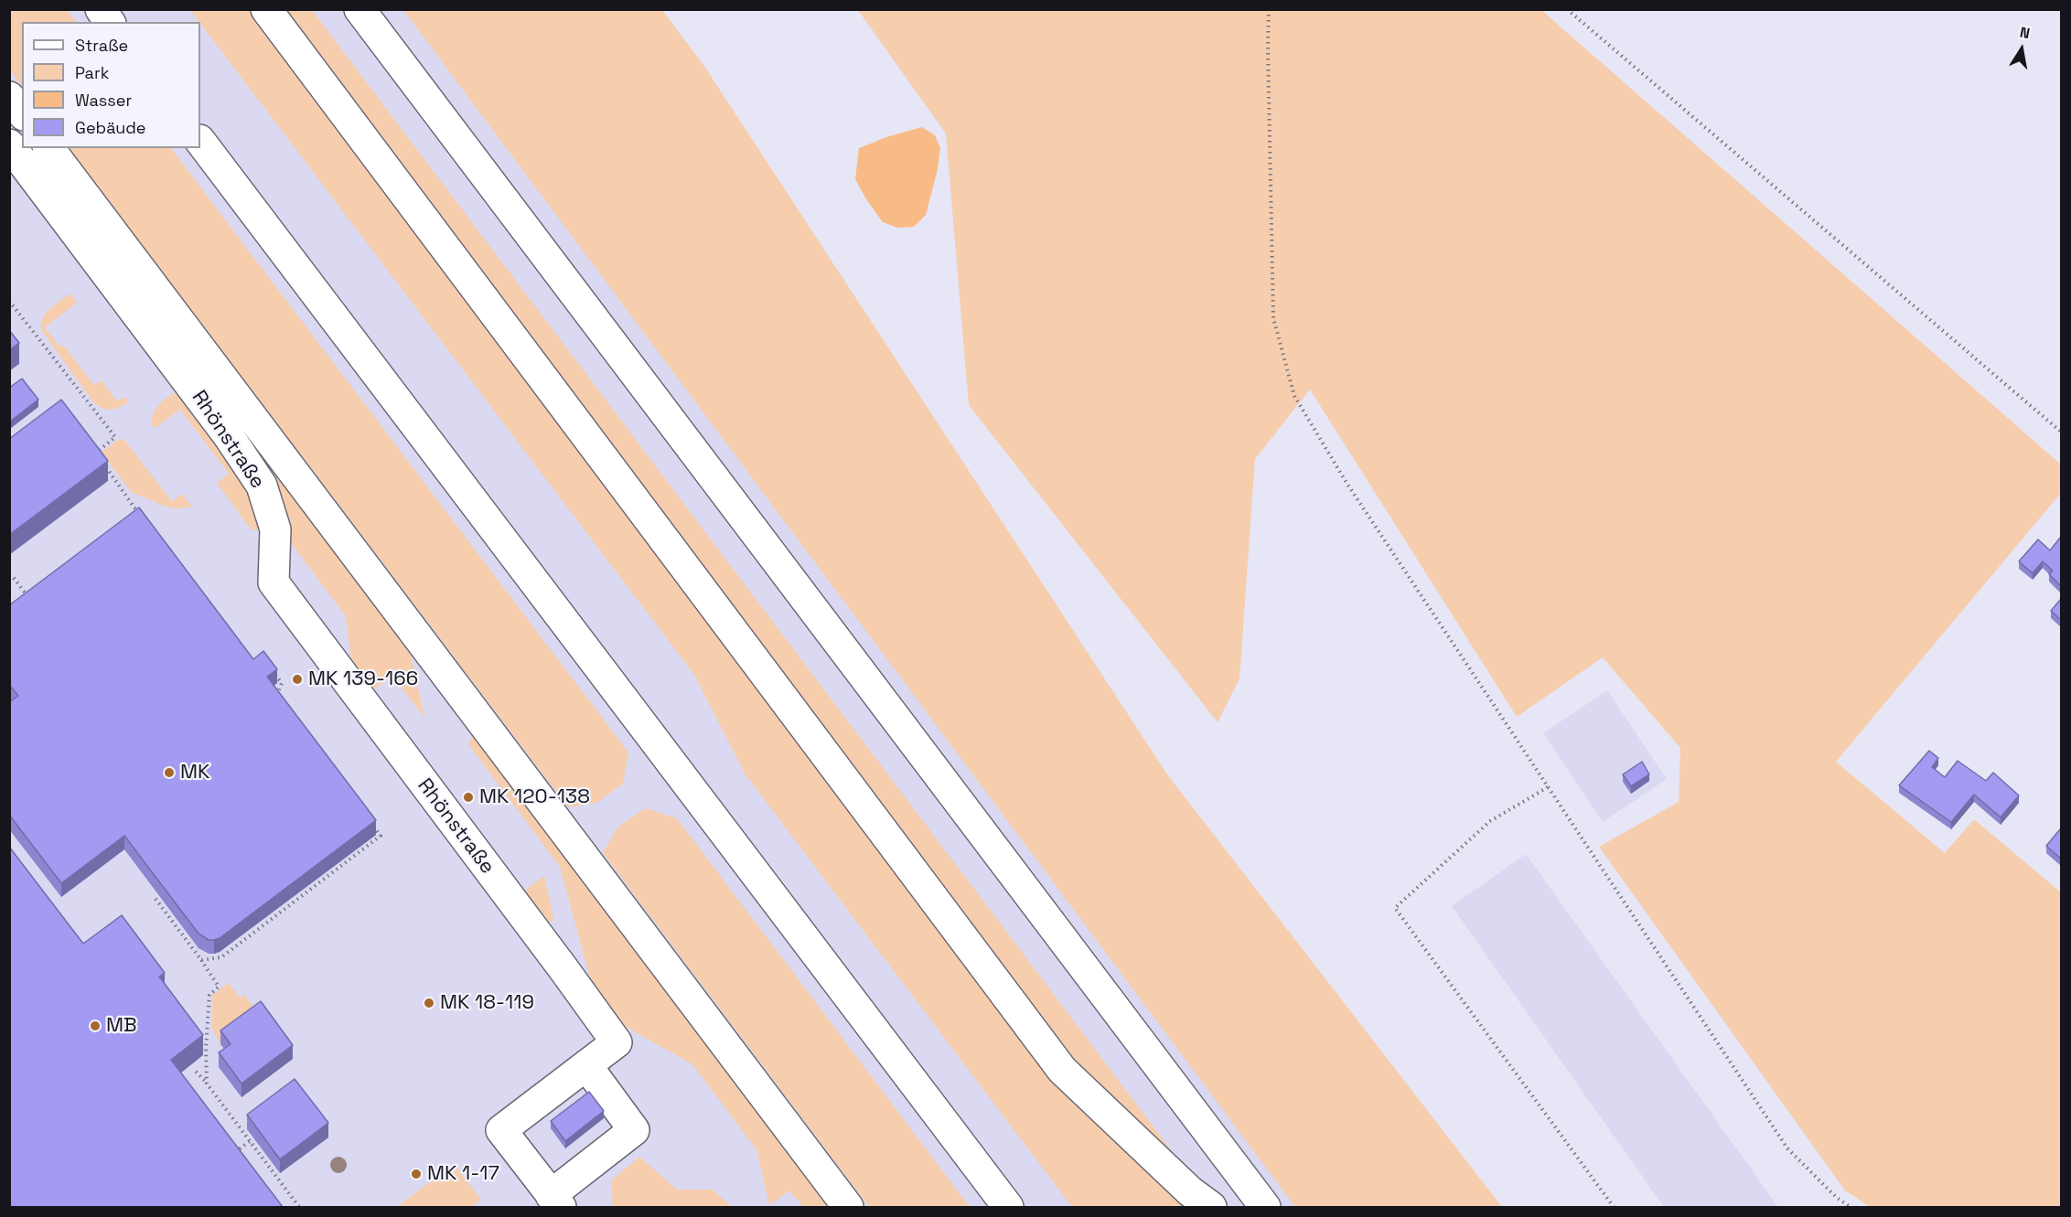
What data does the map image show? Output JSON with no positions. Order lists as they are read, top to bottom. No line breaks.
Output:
{"streets":{"lane":["Rhönstraße"]},"places":["MK 139-166","MK","MK 120-138","MK 18-119","MB","MK 1-17"],"legend":["Straße","Park","Wasser","Gebäude"],"north":"top"}
